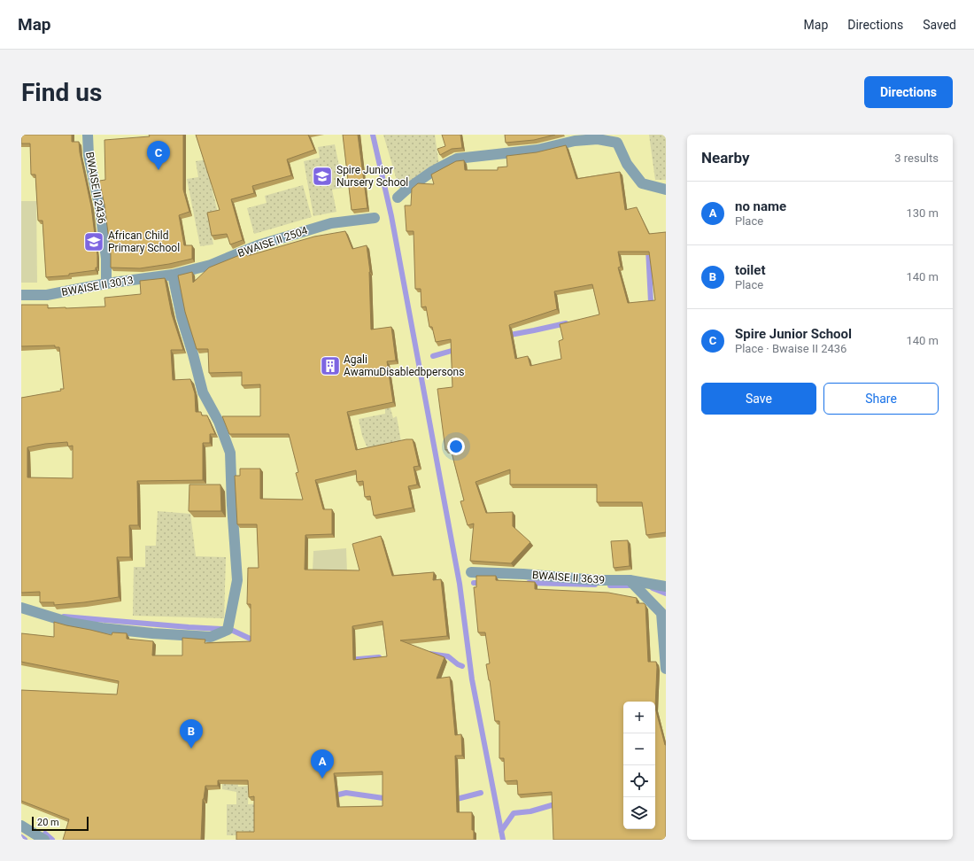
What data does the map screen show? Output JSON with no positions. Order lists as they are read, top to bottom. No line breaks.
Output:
{"streets":{"street":["BWAISE II 2436","BWAISE II 2504","BWAISE II 3013","BWAISE II 3639"]},"crossings":[["BWAISE II 2436","BWAISE II 3013"],["BWAISE II 2504","BWAISE II 3013"]],"places":{"school or university":["Spire Junior Nursery School","African Child Primary School"],"building":["Agali AwamuDisabledbpersons"]},"scale_bar":"20 m","page":{"header":"Map","nav":["Map","Directions","Saved"],"buttons":["Directions",["Save","Share"]],"title":"Find us","heading":["Nearby","3 results"],"pins":["C","B","A"],"list":[{"mark":"A","name":"no name","note":"Place","value":"130 m"},{"mark":"B","name":"toilet","note":"Place","value":"140 m"},{"mark":"C","name":"Spire Junior School","note":"Place · Bwaise II 2436","value":"140 m"}],"map_buttons":["+","−"],"scale":"20 m"}}
